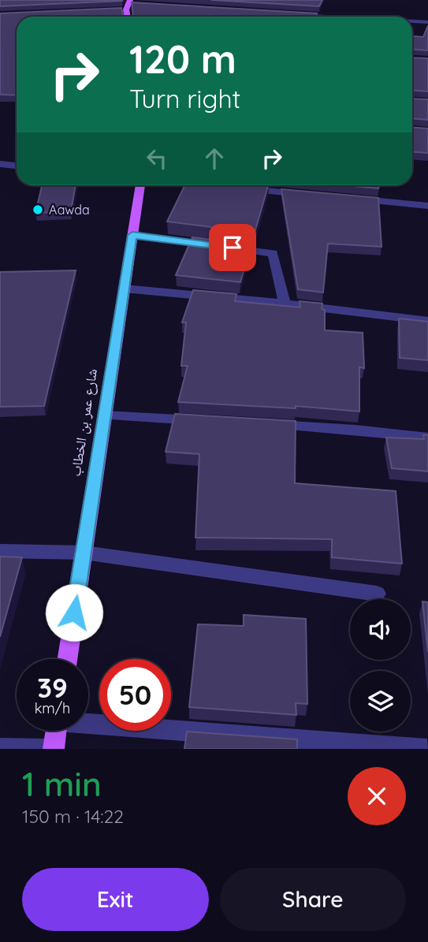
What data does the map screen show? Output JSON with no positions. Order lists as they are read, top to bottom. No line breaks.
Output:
{"streets":{"main road":["شارع عمر بن الخطاب"]},"places":["Aawda"],"page":{"turn":["120 m","Turn right"],"speed":"39 km/h","limit":"50","heading":["1 min","150 m · 14:22"],"buttons":["Exit","Share"]}}
